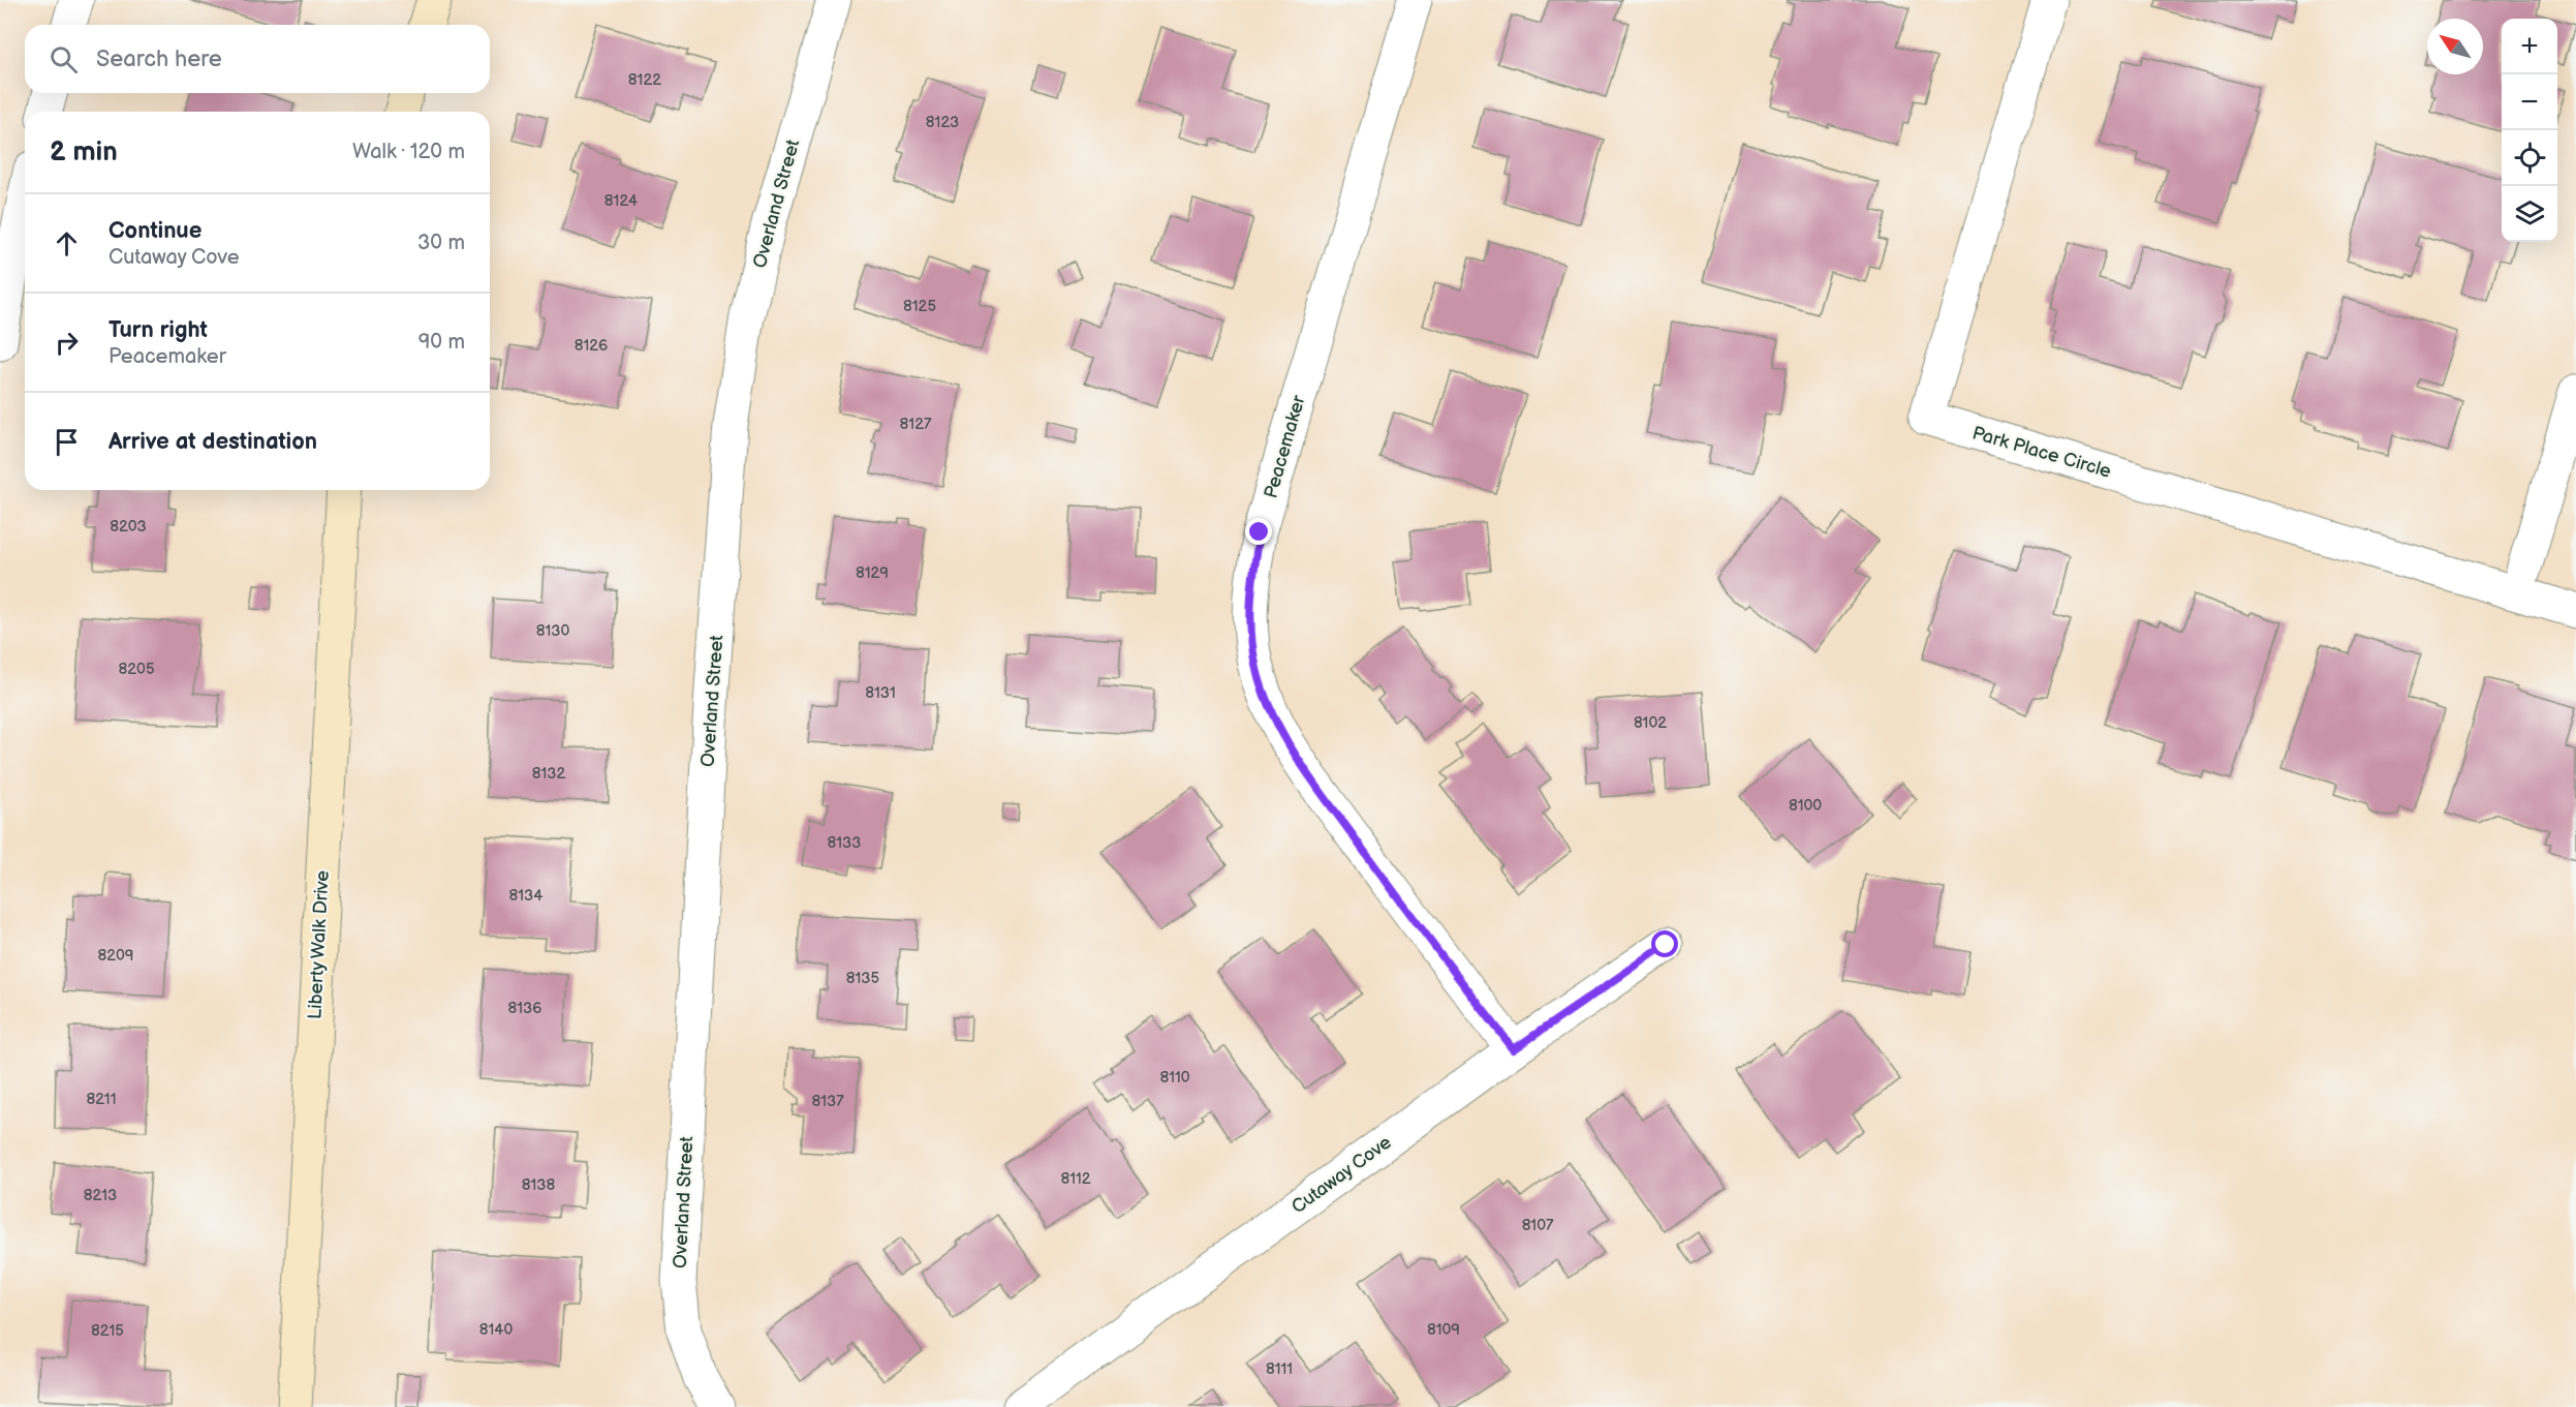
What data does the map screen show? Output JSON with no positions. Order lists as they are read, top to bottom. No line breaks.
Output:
{"streets":{"street":["Overland Street","Peacemaker","Park Place Circle","Liberty Walk Drive","Cutaway Cove"]},"crossings":[["Peacemaker","Cutaway Cove"]],"house_numbers":["8122","8123","8124","8125","8126","8127","8203","8129","8130","8205","8131","8102","8132","8100","8133","8134","8209","8135","8136","8110","8211","8137","8112","8138","8213","8107","8140","8109","8215","8111"],"north":"top left","page":{"map_buttons":["+","−"],"search":"Search here","heading":["2 min","Walk · 120 m"],"list":[["Continue","Cutaway Cove","30 m"],["Turn right","Peacemaker","90 m"],"Arrive at destination"]}}
